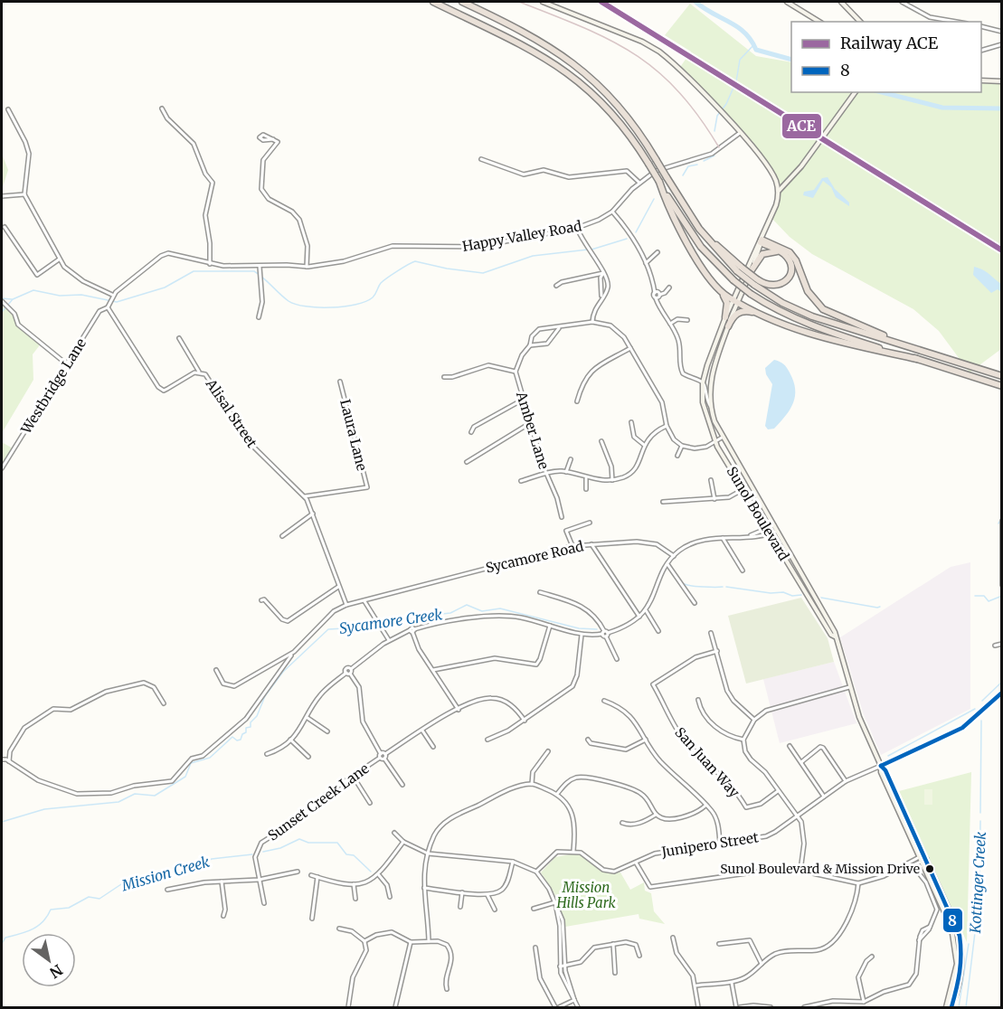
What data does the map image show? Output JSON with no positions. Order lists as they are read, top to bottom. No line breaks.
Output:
{"streets":{"main road":["Sunol Boulevard"],"street":["Happy Valley Road","Westbridge Lane","Alisal Street","Amber Lane","Laura Lane","Sycamore Road","San Juan Way","Sunset Creek Lane","Junipero Street"]},"crossings":[["Westbridge Lane","Alisal Street"],["Alisal Street","Laura Lane"],["Alisal Street","Sycamore Road"],["Sunol Boulevard","Junipero Street"]],"water":["Sycamore Creek","Mission Creek","Kottinger Creek"],"parks":["Mission Hills Park"],"places":["Sunol Boulevard & Mission Drive"],"lines":["rail line ACE","transit line 8"],"legend":["Railway ACE","8"],"north":"bottom right"}
